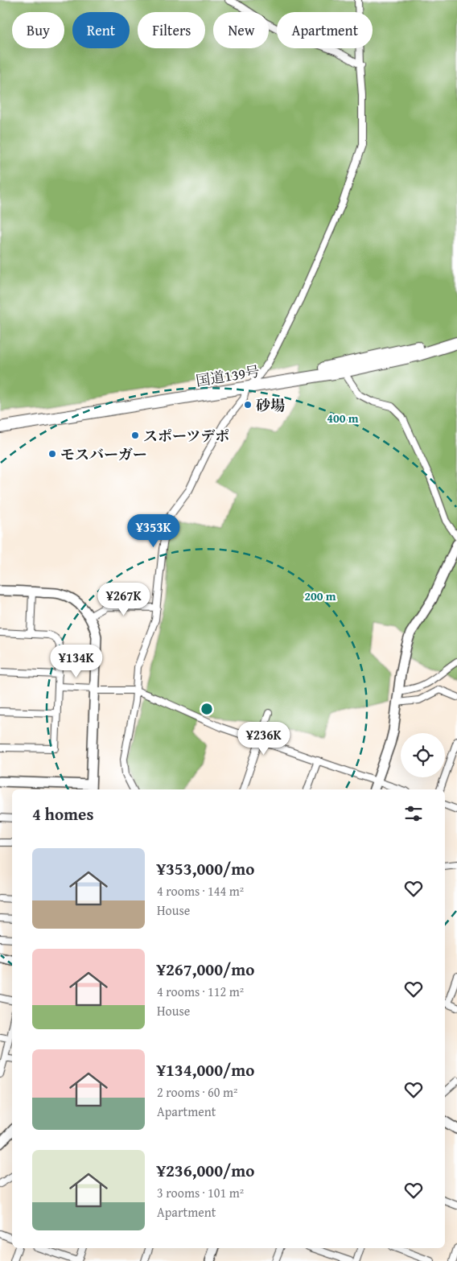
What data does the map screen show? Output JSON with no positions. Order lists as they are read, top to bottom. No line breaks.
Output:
{"streets":{"highway":["国道139号"]},"places":["砂場","スポーツデポ","モスバーガー"],"page":{"chip":["Buy","Rent","Filters","New","Apartment"],"price":["¥353K","¥267K","¥134K","¥236K"],"heading":"4 homes","list":[{"name":"¥353,000/mo","note":"4 rooms · 144 m² · House"},{"name":"¥267,000/mo","note":"4 rooms · 112 m² · House"},{"name":"¥134,000/mo","note":"2 rooms · 60 m² · Apartment"},{"name":"¥236,000/mo","note":"3 rooms · 101 m² · Apartment"}]},"rings":["400 m","200 m"]}
